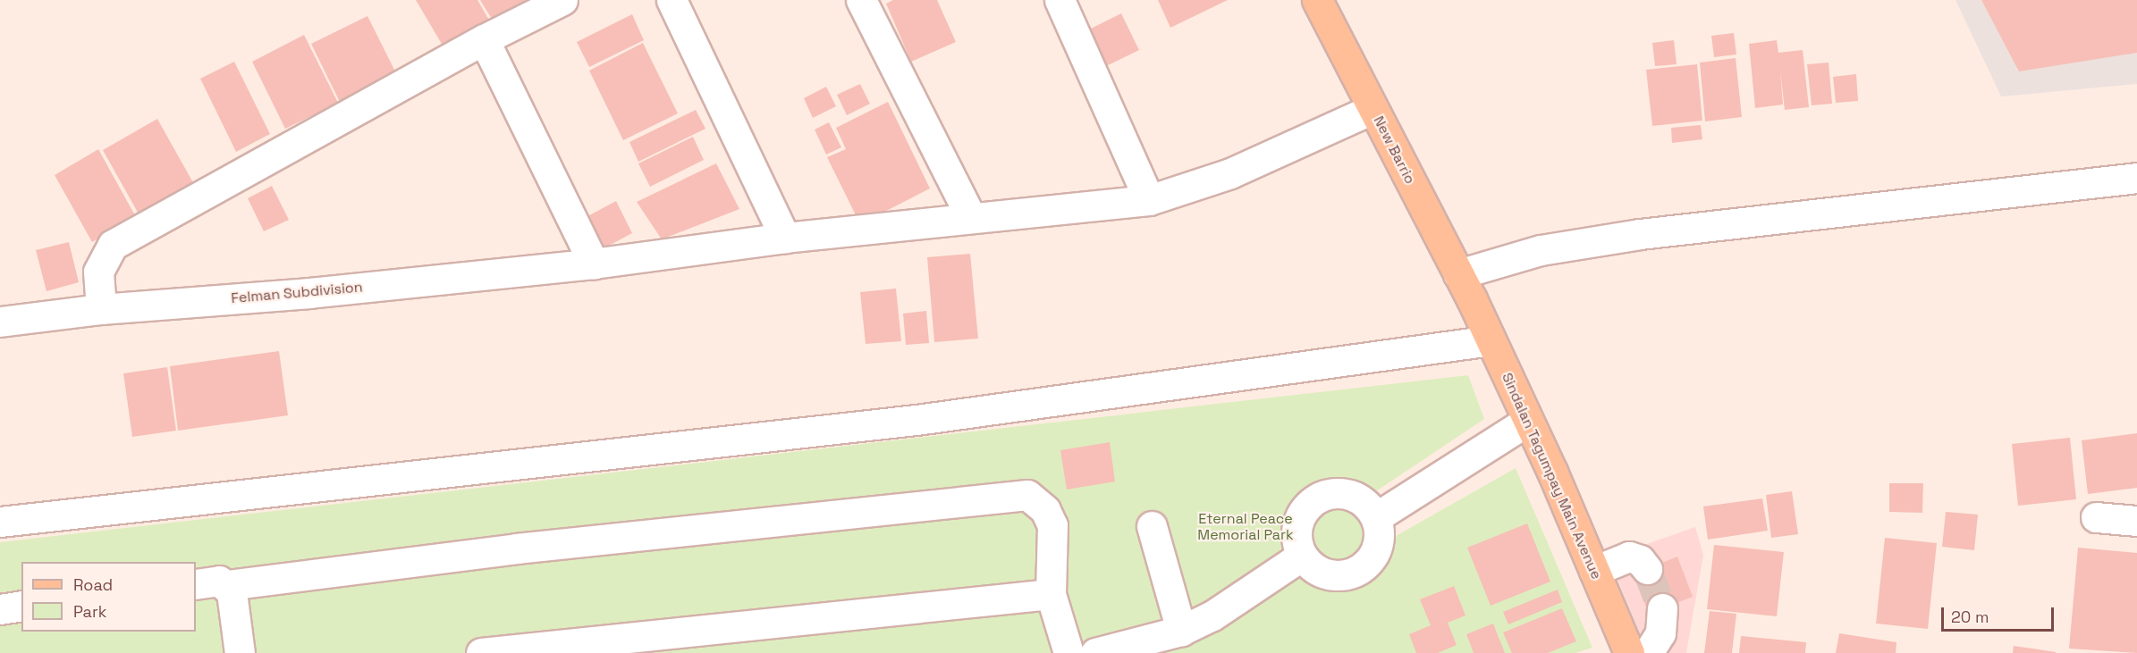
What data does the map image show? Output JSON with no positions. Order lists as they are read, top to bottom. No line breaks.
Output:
{"streets":{"main road":["New Barrio","Sindalan Tagumpay Main Avenue"],"street":["Felman Subdivision"]},"crossings":[["New Barrio","Felman Subdivision"],["New Barrio","Sindalan Tagumpay Main Avenue"]],"parks":["Eternal Peace Memorial Park"],"legend":["Road","Park"],"scale_bar":"20 m"}
